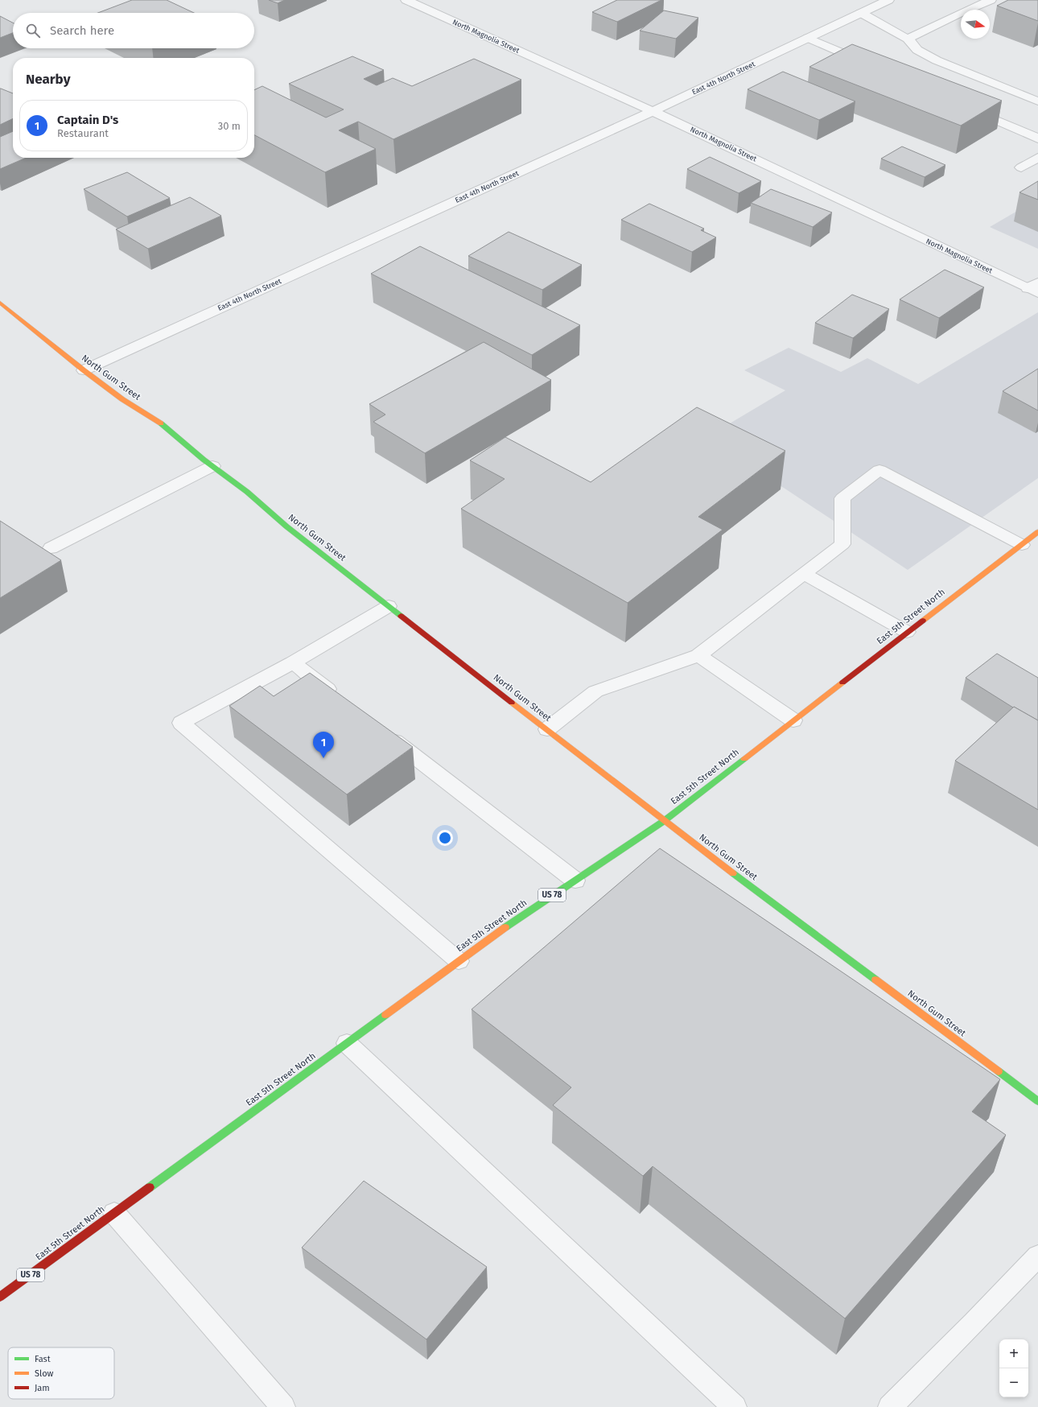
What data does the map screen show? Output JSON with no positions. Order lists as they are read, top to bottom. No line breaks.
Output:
{"streets":{"street":["North Magnolia Street","East 4th North Street","North Gum Street","East 5th Street North","US 78"]},"crossings":[["North Magnolia Street","East 4th North Street"],["East 4th North Street","North Gum Street"],["North Gum Street","East 5th Street North"]],"legend":["Fast","Slow","Jam"],"north":"right","page":{"search":"Search here","heading":"Nearby","list":[{"mark":"1","name":"Captain D's","note":"Restaurant","value":"30 m"}],"pins":"1","map_buttons":["+","−"]}}
